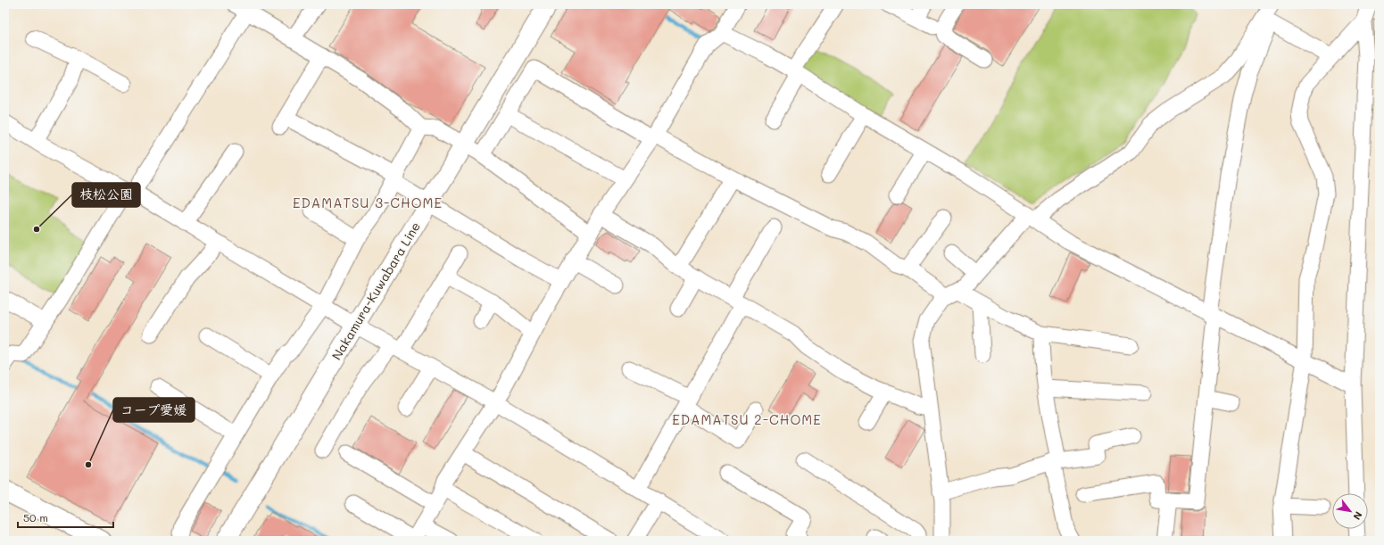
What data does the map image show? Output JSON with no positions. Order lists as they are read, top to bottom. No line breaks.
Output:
{"streets":{"street":["Nakamura-Kuwabara Line"]},"districts":["EDAMATSU 3-CHOME","EDAMATSU 2-CHOME"],"places":["枝松公園","コープ愛媛"],"scale_bar":"50 m","north":"bottom right"}
